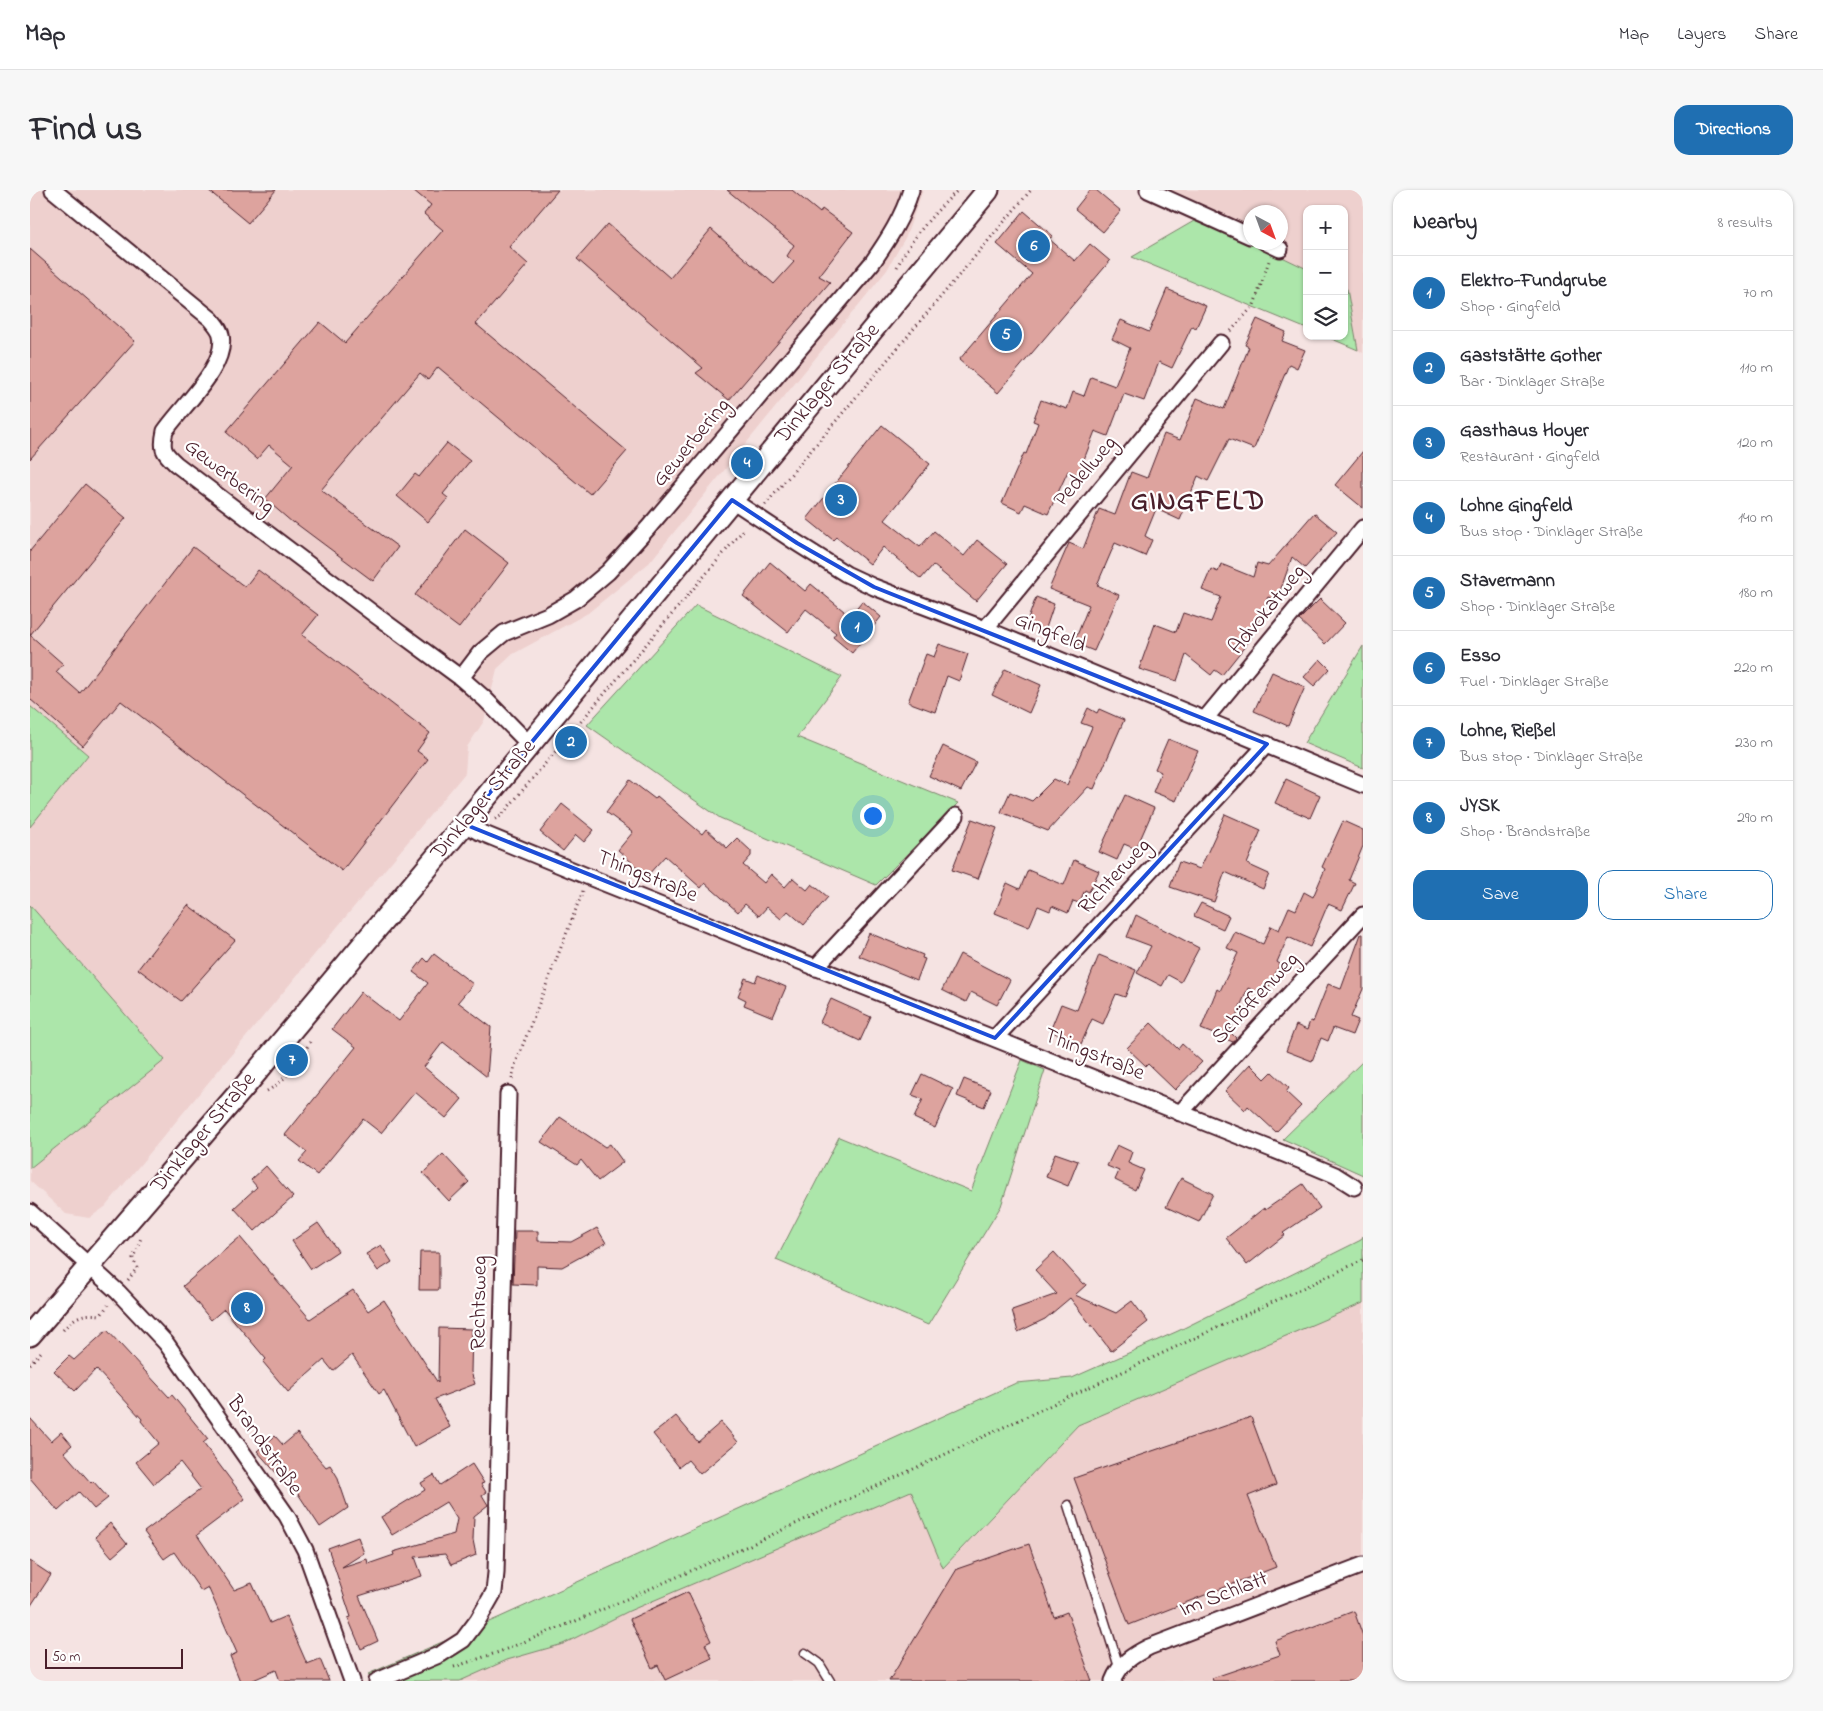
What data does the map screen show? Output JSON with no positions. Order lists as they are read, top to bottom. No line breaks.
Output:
{"streets":{"main road":["Dinklager Straße"],"street":["Gewerbering","Pedellweg","Advokatweg","Gingfeld","Thingstraße","Richterweg","Schöffenweg","Rechtsweg","Brandstraße","Im Schlatt"]},"crossings":[["Dinklager Straße","Gewerbering"],["Dinklager Straße","Gingfeld"],["Dinklager Straße","Thingstraße"],["Dinklager Straße","Brandstraße"],["Pedellweg","Gingfeld"],["Advokatweg","Gingfeld"],["Gingfeld","Richterweg"],["Thingstraße","Richterweg"],["Thingstraße","Schöffenweg"]],"districts":["GINGFELD"],"scale_bar":"50 m","north":"bottom right","page":{"header":"Map","nav":["Map","Layers","Share"],"title":"Find us","buttons":["Directions",["Save","Share"]],"heading":["Nearby","8 results"],"map_buttons":["+","−"],"pins":["6","5","4","3","1","2","7","8"],"list":[{"mark":"1","name":"Elektro-Fundgrube","note":"Shop · Gingfeld","value":"70 m"},{"mark":"2","name":"Gaststätte Gother","note":"Bar · Dinklager Straße","value":"110 m"},{"mark":"3","name":"Gasthaus Hoyer","note":"Restaurant · Gingfeld","value":"120 m"},{"mark":"4","name":"Lohne Gingfeld","note":"Bus stop · Dinklager Straße","value":"140 m"},{"mark":"5","name":"Stavermann","note":"Shop · Dinklager Straße","value":"180 m"},{"mark":"6","name":"Esso","note":"Fuel · Dinklager Straße","value":"220 m"},{"mark":"7","name":"Lohne, Rießel","note":"Bus stop · Dinklager Straße","value":"230 m"},{"mark":"8","name":"JYSK","note":"Shop · Brandstraße","value":"290 m"}],"scale":"50 m"}}
